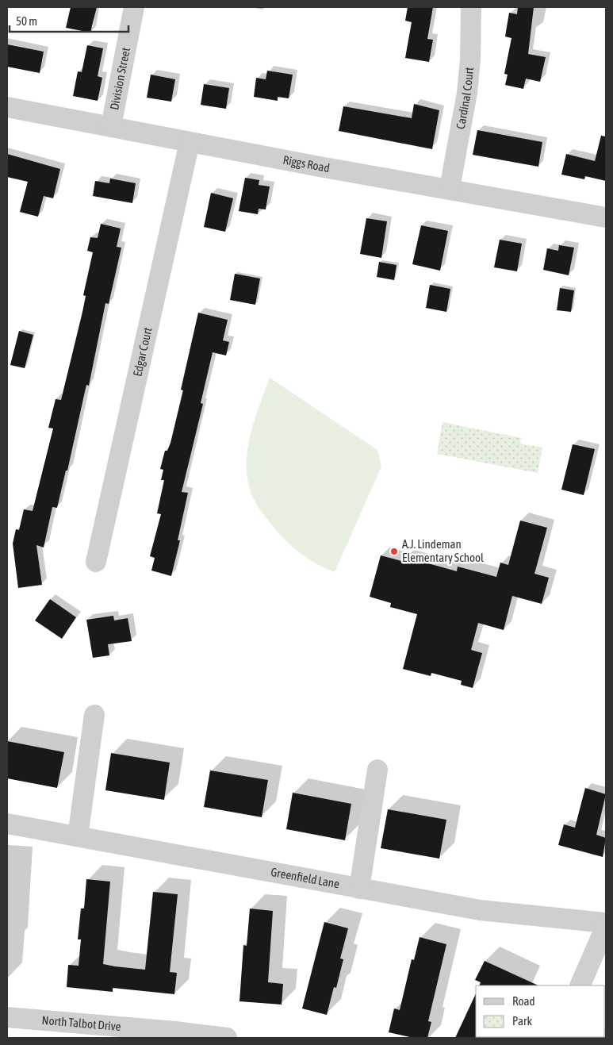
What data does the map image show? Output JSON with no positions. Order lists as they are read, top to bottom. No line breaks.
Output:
{"streets":{"street":["Division Street","Cardinal Court","Riggs Road","Edgar Court","Greenfield Lane","North Talbot Drive"]},"crossings":[["Division Street","Riggs Road"],["Cardinal Court","Riggs Road"],["Riggs Road","Edgar Court"]],"places":["A.J. Lindeman Elementary School"],"legend":["Road","Park"],"scale_bar":"50 m"}
